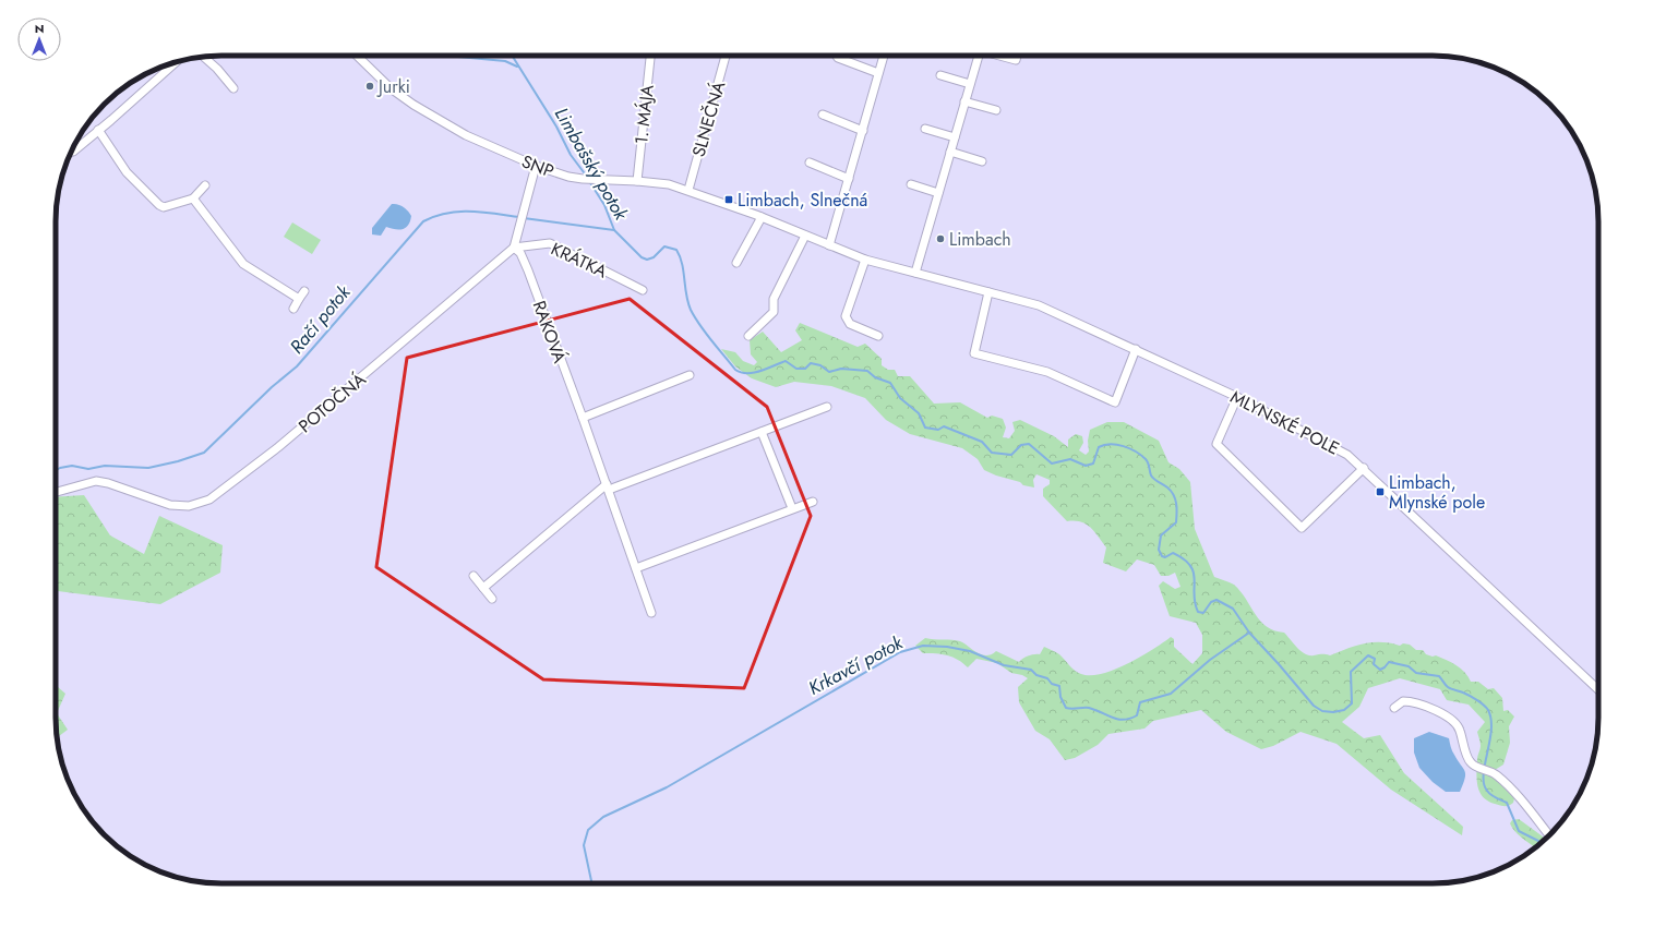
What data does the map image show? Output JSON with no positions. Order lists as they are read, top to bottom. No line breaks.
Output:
{"streets":{"street":["1. MÁJA","SLNEČNÁ","SNP","KRÁTKA","RAKOVÁ","POTOČNÁ","MLYNSKÉ POLE"]},"crossings":[["1. MÁJA","SNP"],["SLNEČNÁ","SNP"],["SNP","MLYNSKÉ POLE"],["KRÁTKA","RAKOVÁ"],["KRÁTKA","POTOČNÁ"],["RAKOVÁ","POTOČNÁ"]],"water":["Limbašský potok","Račí potok","Krkavčí potok"],"places":{"other":["Jurki","Limbach"],"transit":["Limbach, Slnečná","Limbach, Mlynské pole"]},"north":"top"}
